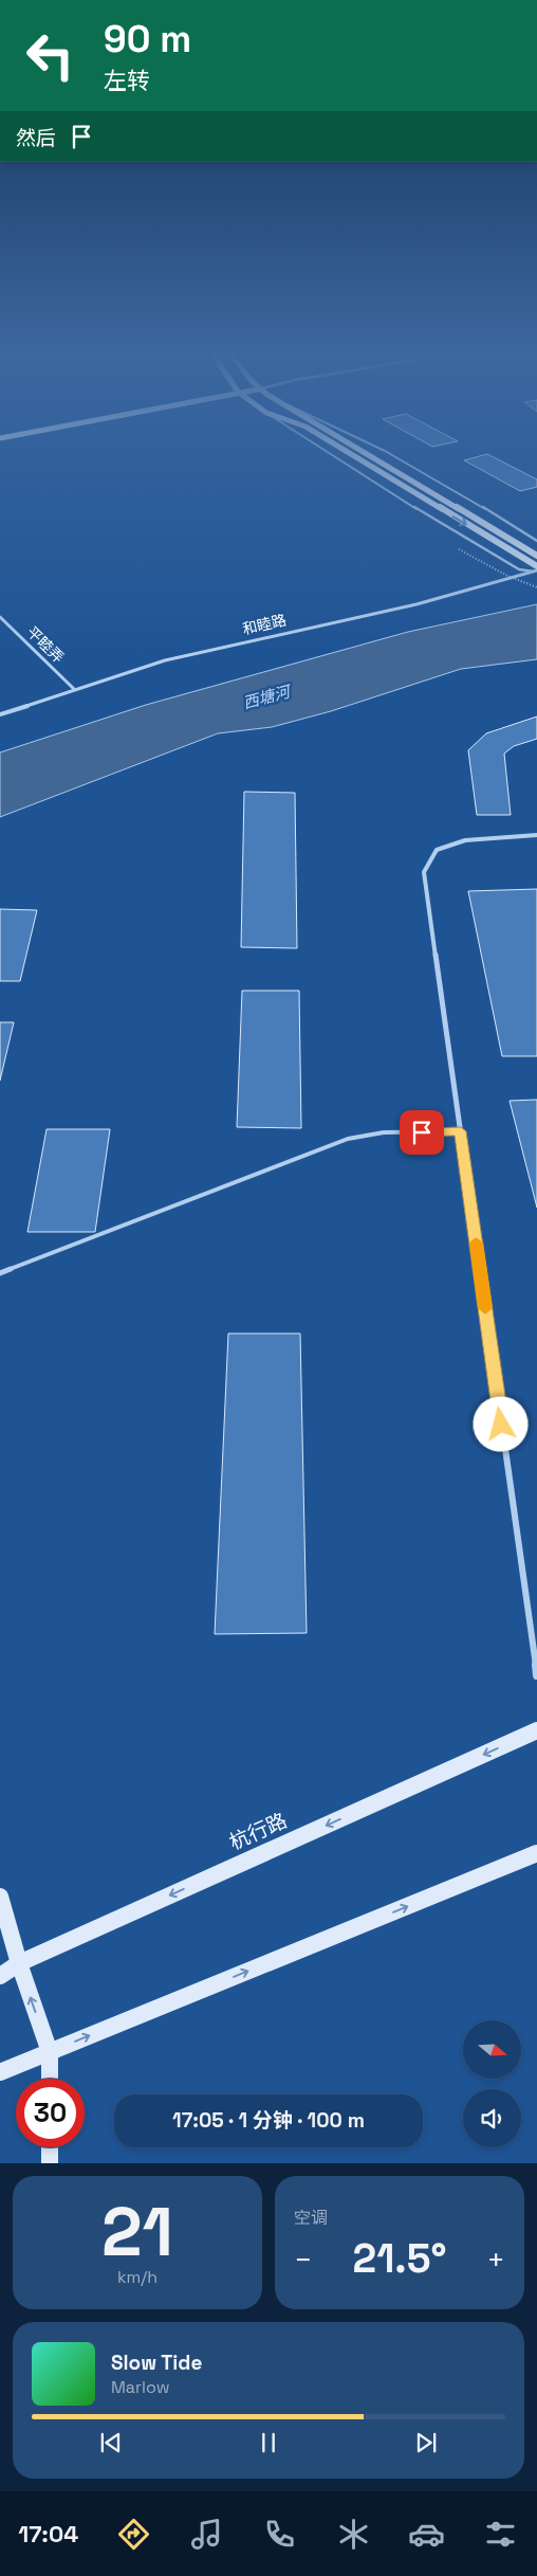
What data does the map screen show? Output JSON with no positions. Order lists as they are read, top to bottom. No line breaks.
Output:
{"streets":{"street":["和睦路","平睦弄","杭行路"]},"crossings":[["和睦路","平睦弄"]],"one_way":["杭行路"],"water":["西塘河"],"north":"right","page":{"turn":["90 m","左转"],"then":"然后","limit":"30","trip":"17:05 · 1 分钟 · 100 m","tile":[["21","km/h"],"空调"],"heat":["−","21.5°","+"],"song":["Slow Tide","Marlow"],"tabs":"17:04"}}
